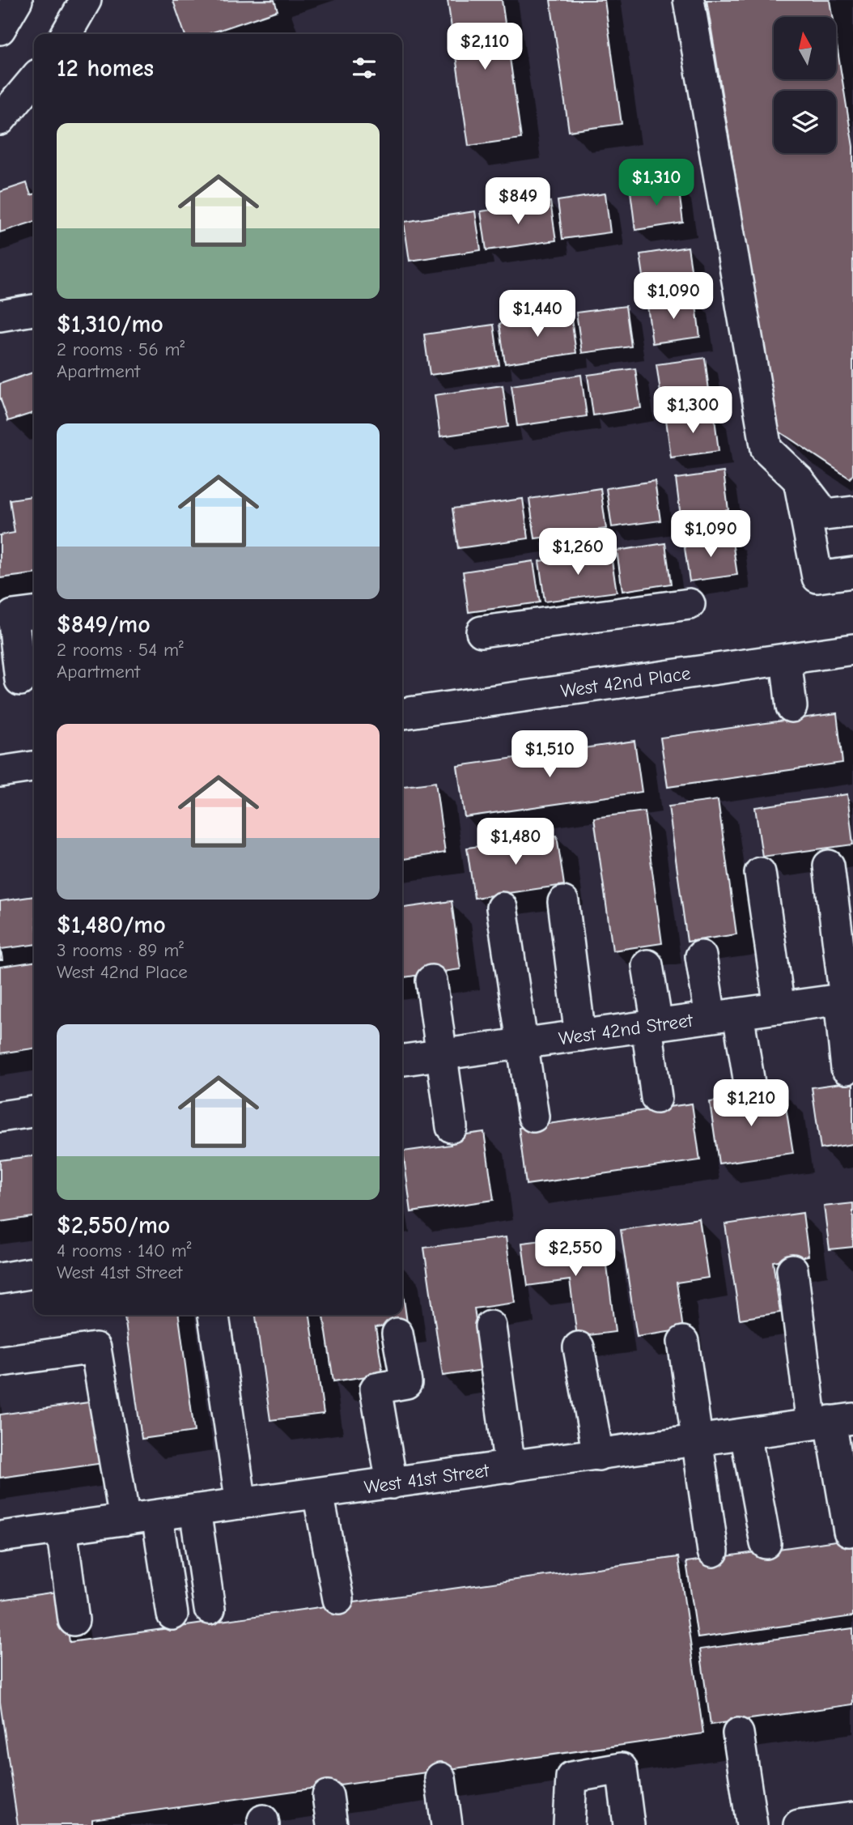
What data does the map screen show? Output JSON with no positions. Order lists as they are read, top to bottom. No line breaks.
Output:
{"streets":{"street":["West 42nd Place","West 42nd Street","West 41st Street"]},"north":"top","page":{"price":["$2,110","$1,310","$849","$1,090","$1,440","$1,300","$1,090","$1,260","$1,510","$1,480","$1,210","$2,550"],"heading":"12 homes","list":[{"name":"$1,310/mo","note":"2 rooms · 56 m² · Apartment"},{"name":"$849/mo","note":"2 rooms · 54 m² · Apartment"},{"name":"$1,480/mo","note":"3 rooms · 89 m² · West 42nd Place"},{"name":"$2,550/mo","note":"4 rooms · 140 m² · West 41st Street"}]}}
